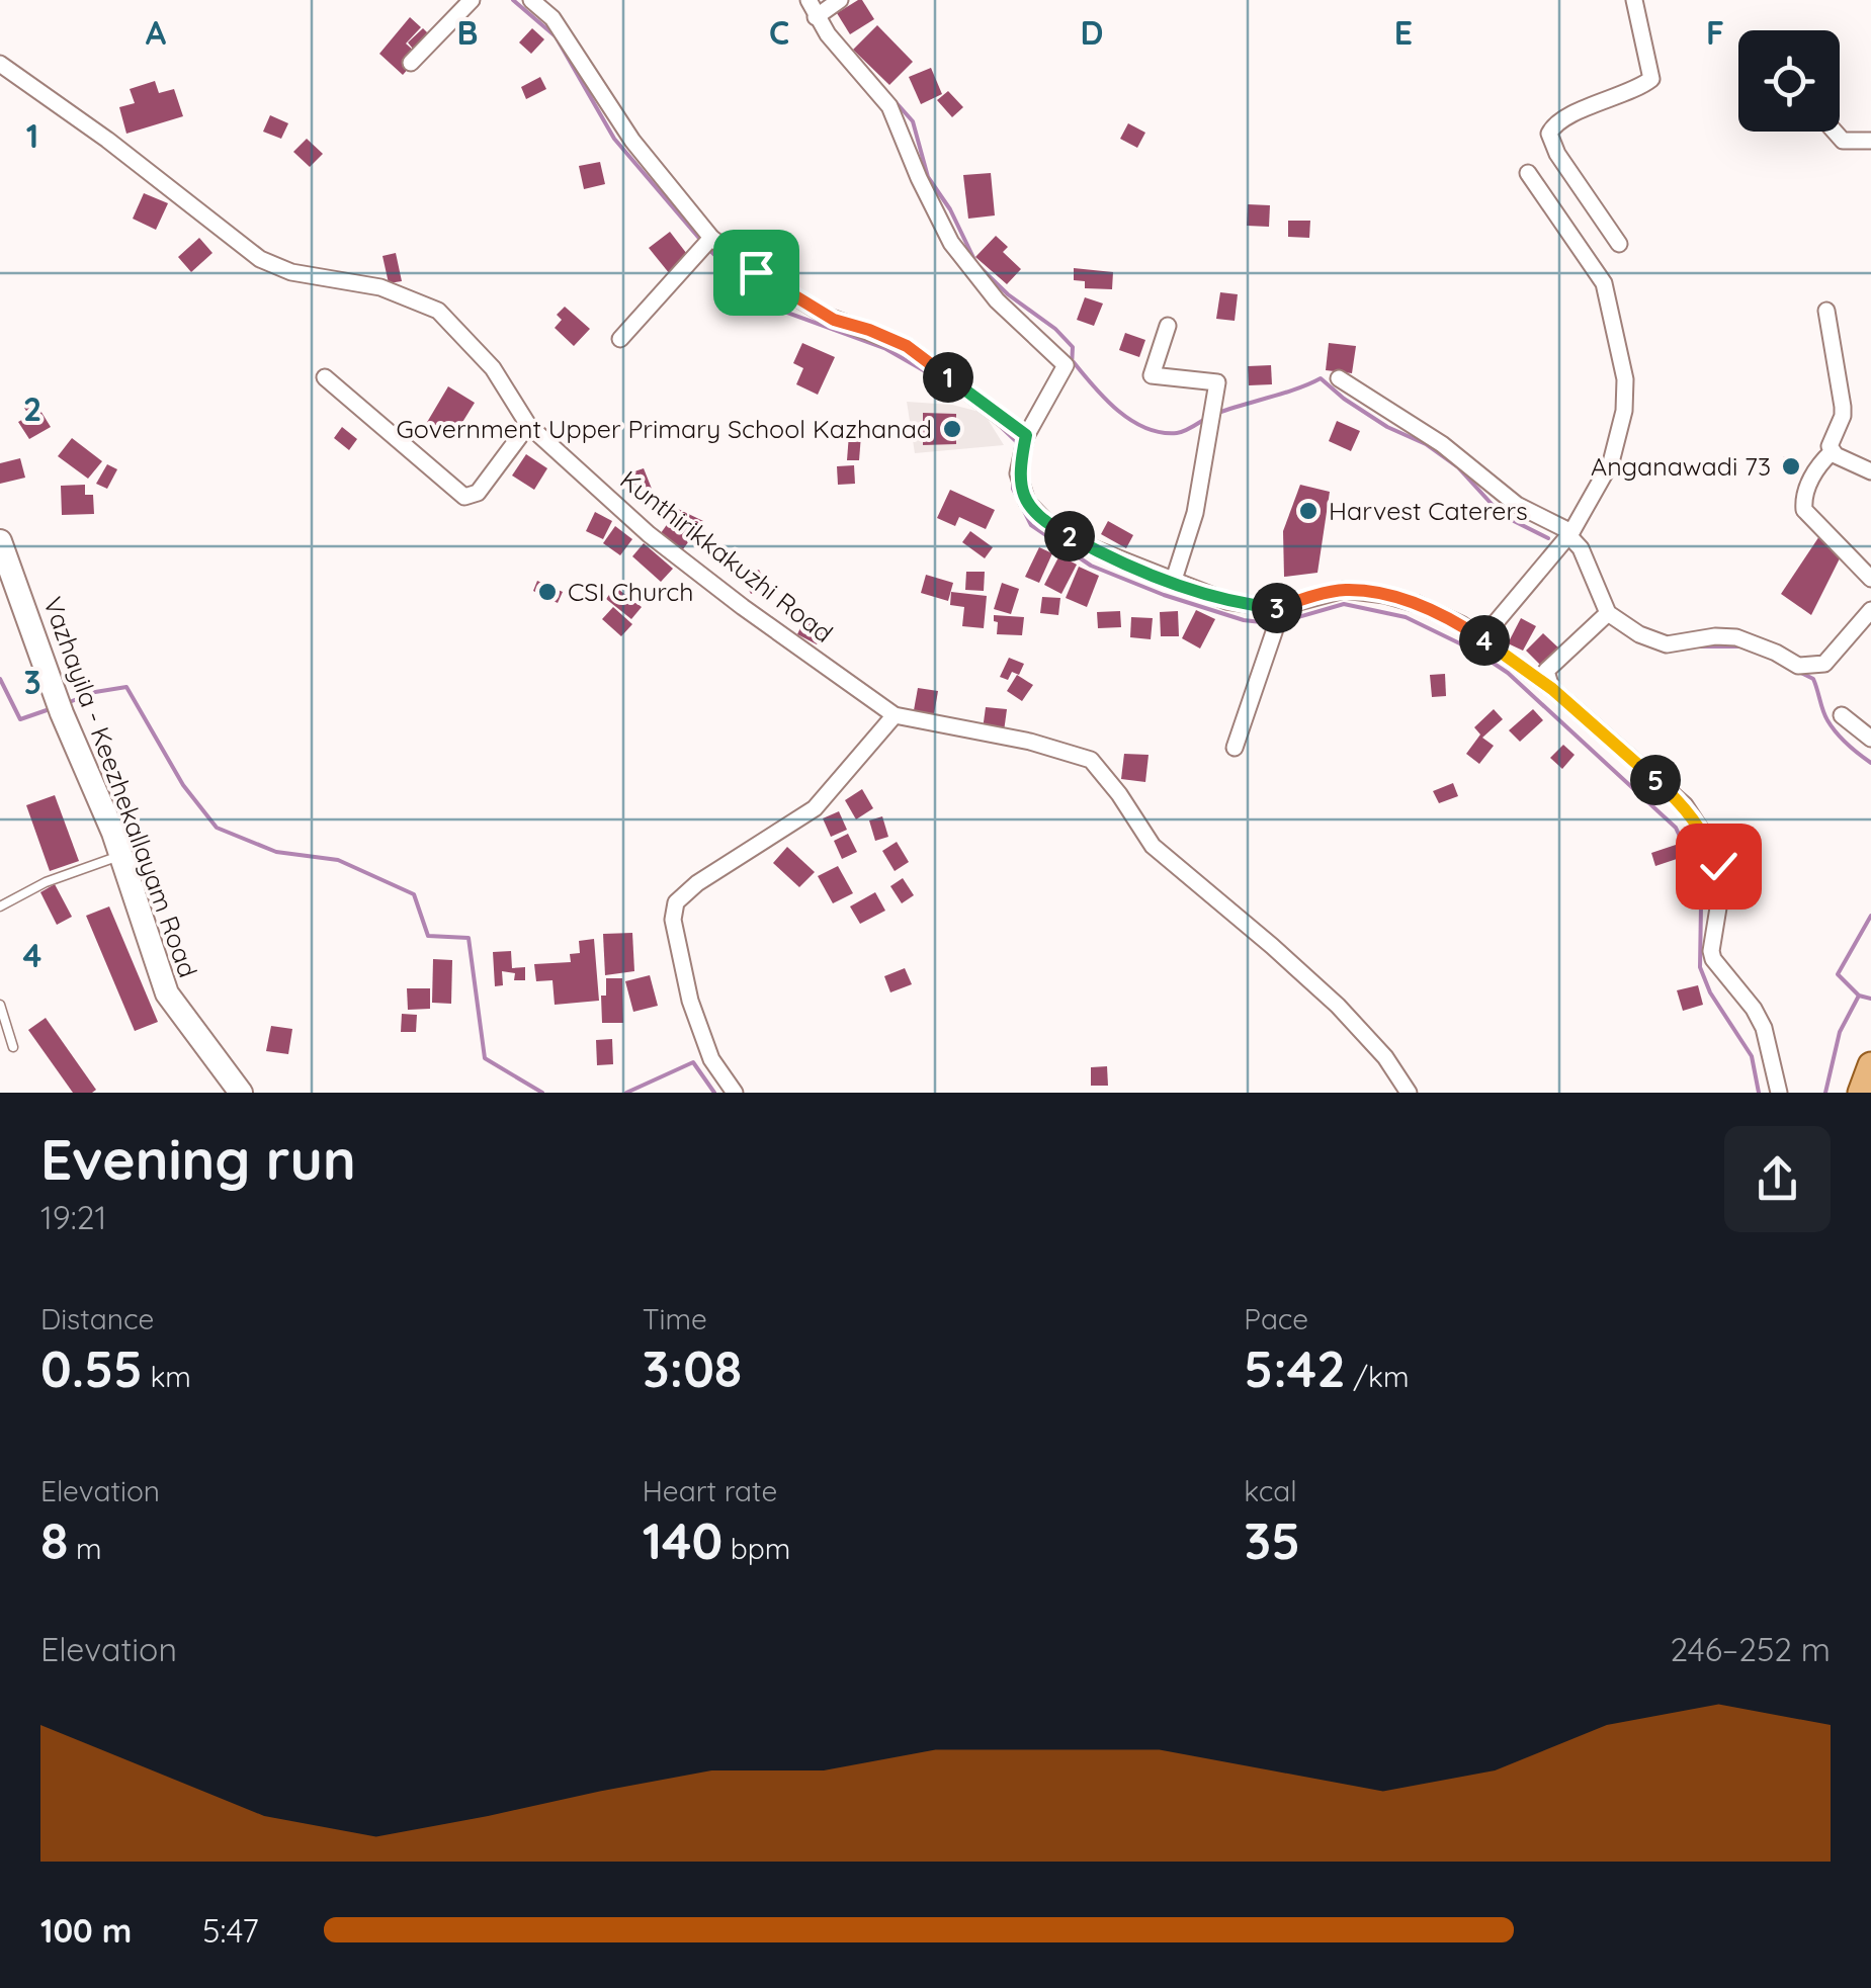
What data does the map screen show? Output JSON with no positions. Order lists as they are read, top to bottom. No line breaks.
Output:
{"streets":{"street":["Kunthirikkakuzhi Road","Vazhayila - Keezhekallayam Road"]},"places":["Government Upper Primary School Kazhanad","Anganawadi 73","Harvest Caterers","CSI Church"],"page":{"pins":["1","2","3","4","5"],"heading":["Evening run","19:21"],"stats":[["Distance","0.55 km"],["Time","3:08"],["Pace","5:42 /km"],["Elevation","8 m"],["Heart rate","140 bpm"],["kcal","35"]],"chart":["Elevation","246–252 m"],"list":[{"name":"100 m","note":"5:47"}]},"grid":{"columns":["A","B","C","D","E","F"],"rows":["1","2","3","4"]}}
